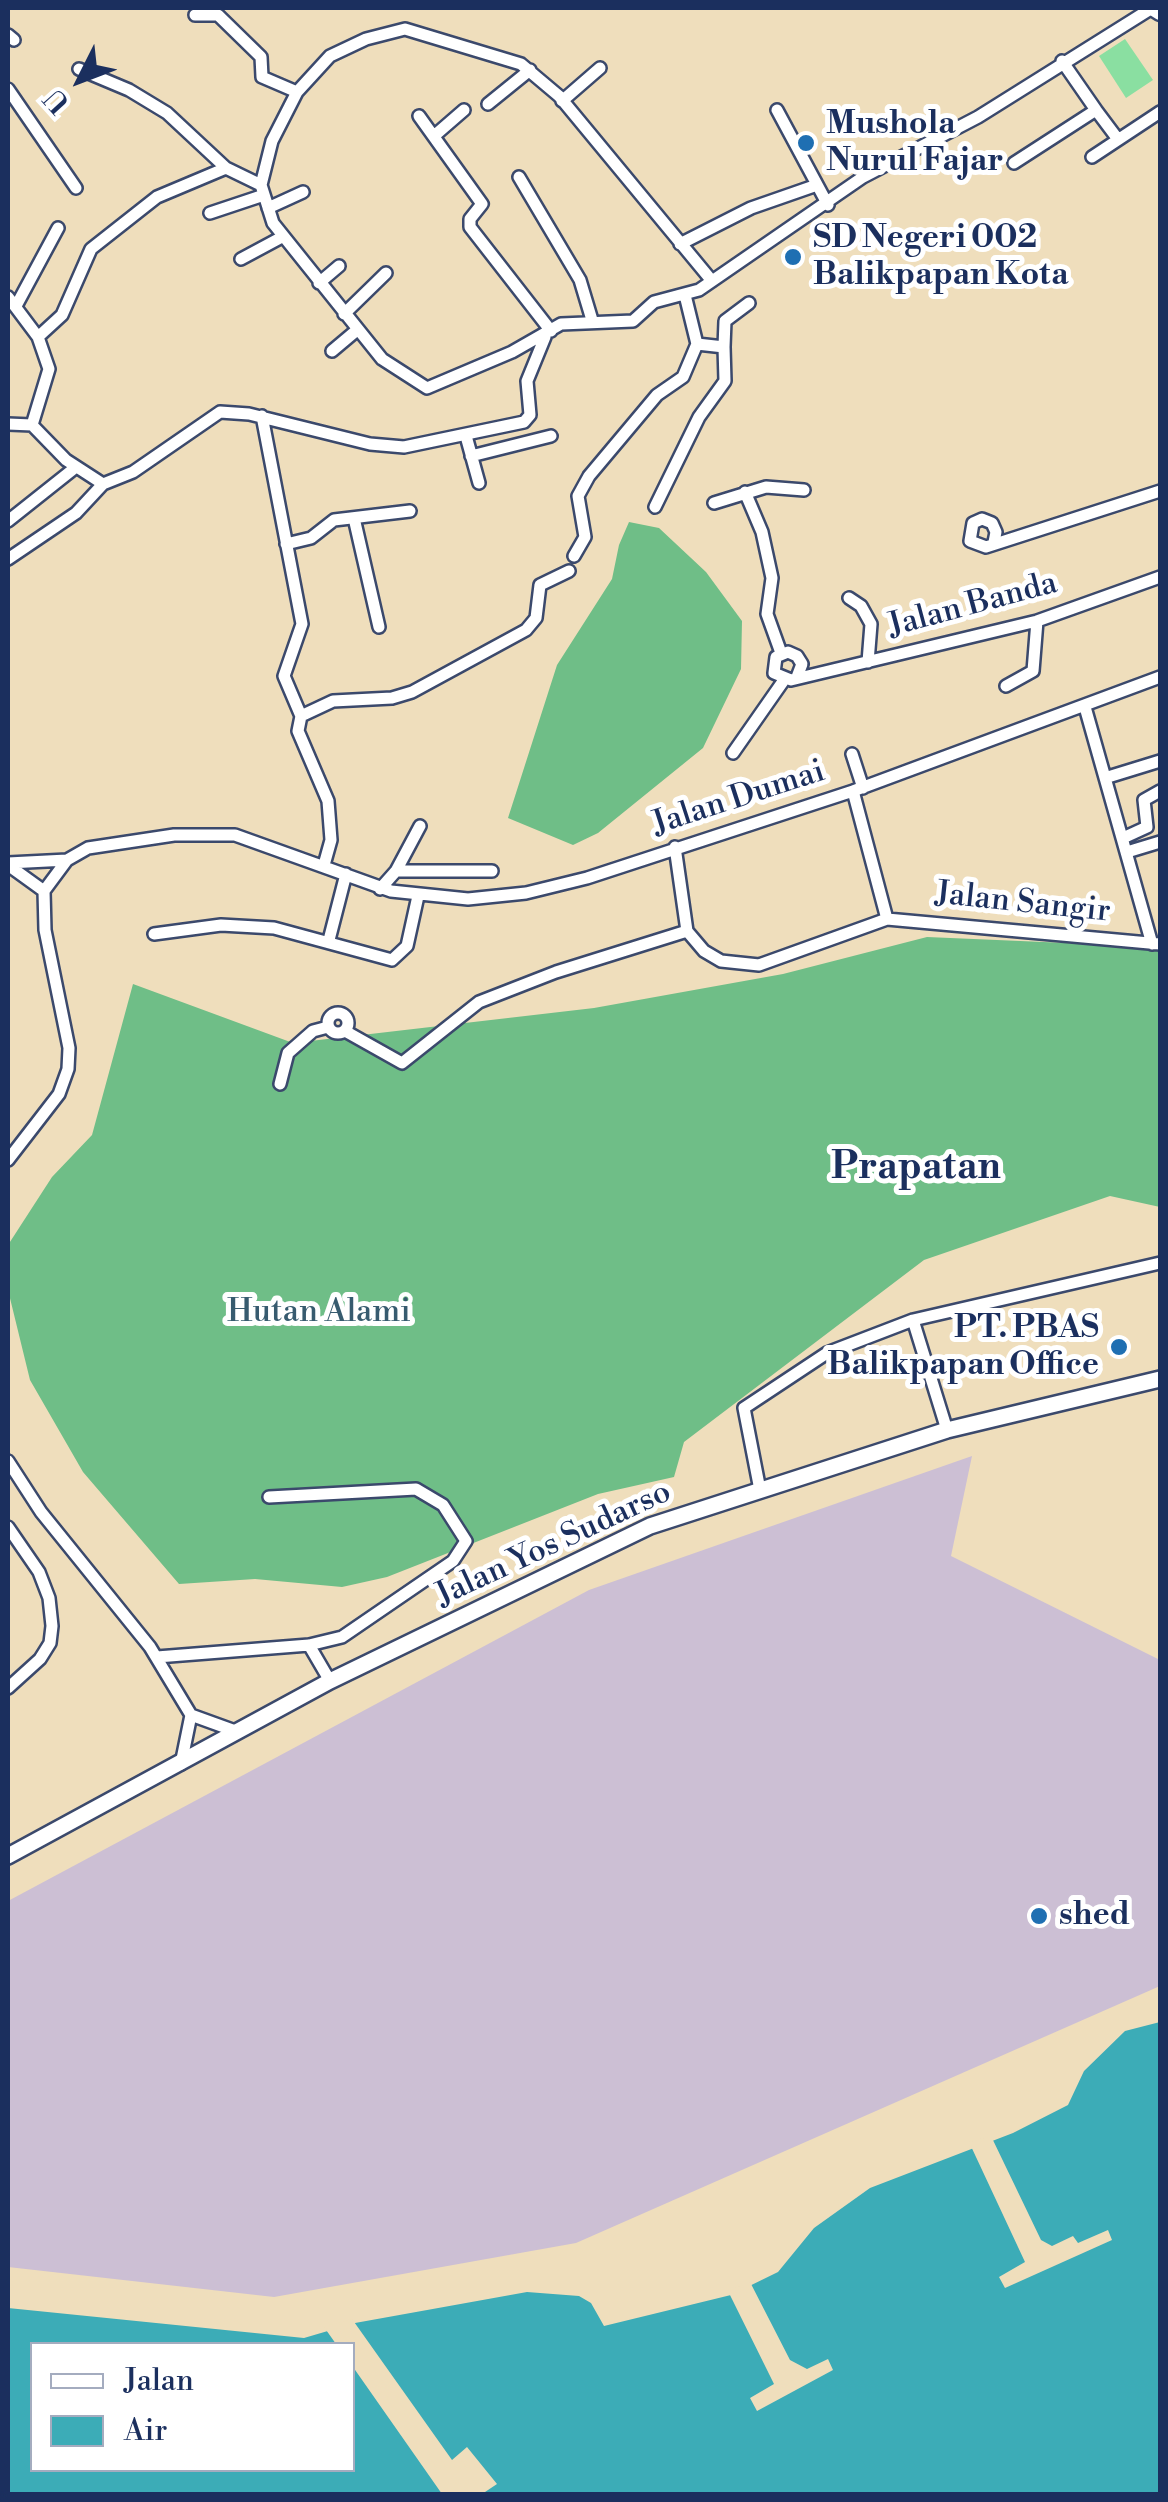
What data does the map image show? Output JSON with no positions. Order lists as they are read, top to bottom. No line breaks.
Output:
{"streets":{"main road":["Jalan Yos Sudarso"],"street":["Jalan Banda","Jalan Dumai","Jalan Sangir"]},"crossings":[["Jalan Dumai","Jalan Sangir"]],"districts":["Prapatan"],"parks":["Hutan Alami"],"places":["Mushola Nurul Fajar","SD Negeri 002 Balikpapan Kota","PT. PBAS Balikpapan Office","shed"],"legend":["Jalan","Air"],"north":"bottom left"}
